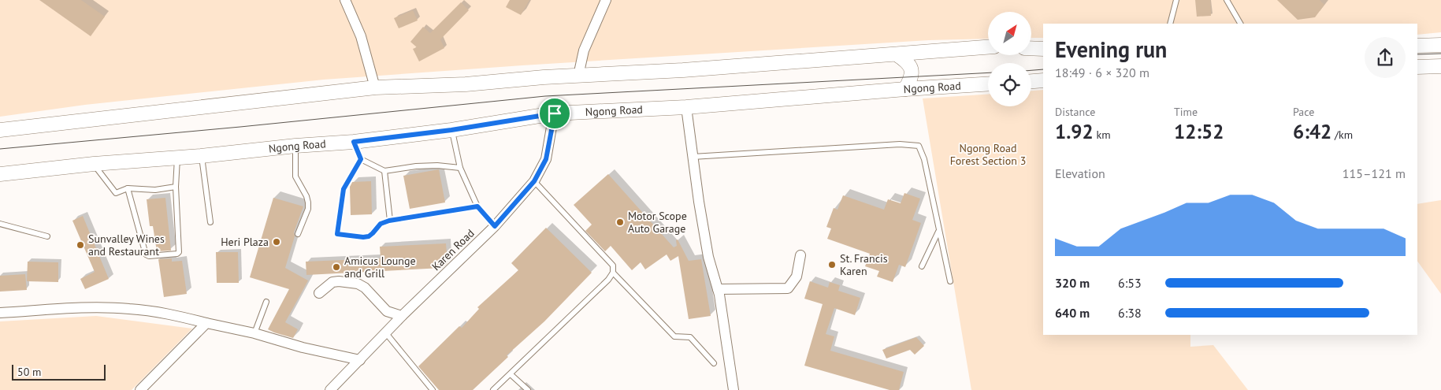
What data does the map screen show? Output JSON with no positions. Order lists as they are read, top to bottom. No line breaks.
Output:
{"streets":{"main road":["Ngong Road"],"street":["Karen Road"]},"crossings":[["Ngong Road","Karen Road"]],"parks":["Ngong Road Forest Section 3"],"places":["Motor Scope Auto Garage","Heri Plaza","Sunvalley Wines and Restaurant","St. Francis Karen","Amicus Lounge and Grill"],"scale_bar":"50 m","north":"top right","page":{"heading":["Evening run","18:49 · 6 × 320 m"],"stats":[["Distance","1.92 km"],["Time","12:52"],["Pace","6:42 /km"]],"chart":["Elevation","115–121 m"],"list":[{"name":"320 m","note":"6:53"},{"name":"640 m","note":"6:38"}],"scale":"50 m"}}
